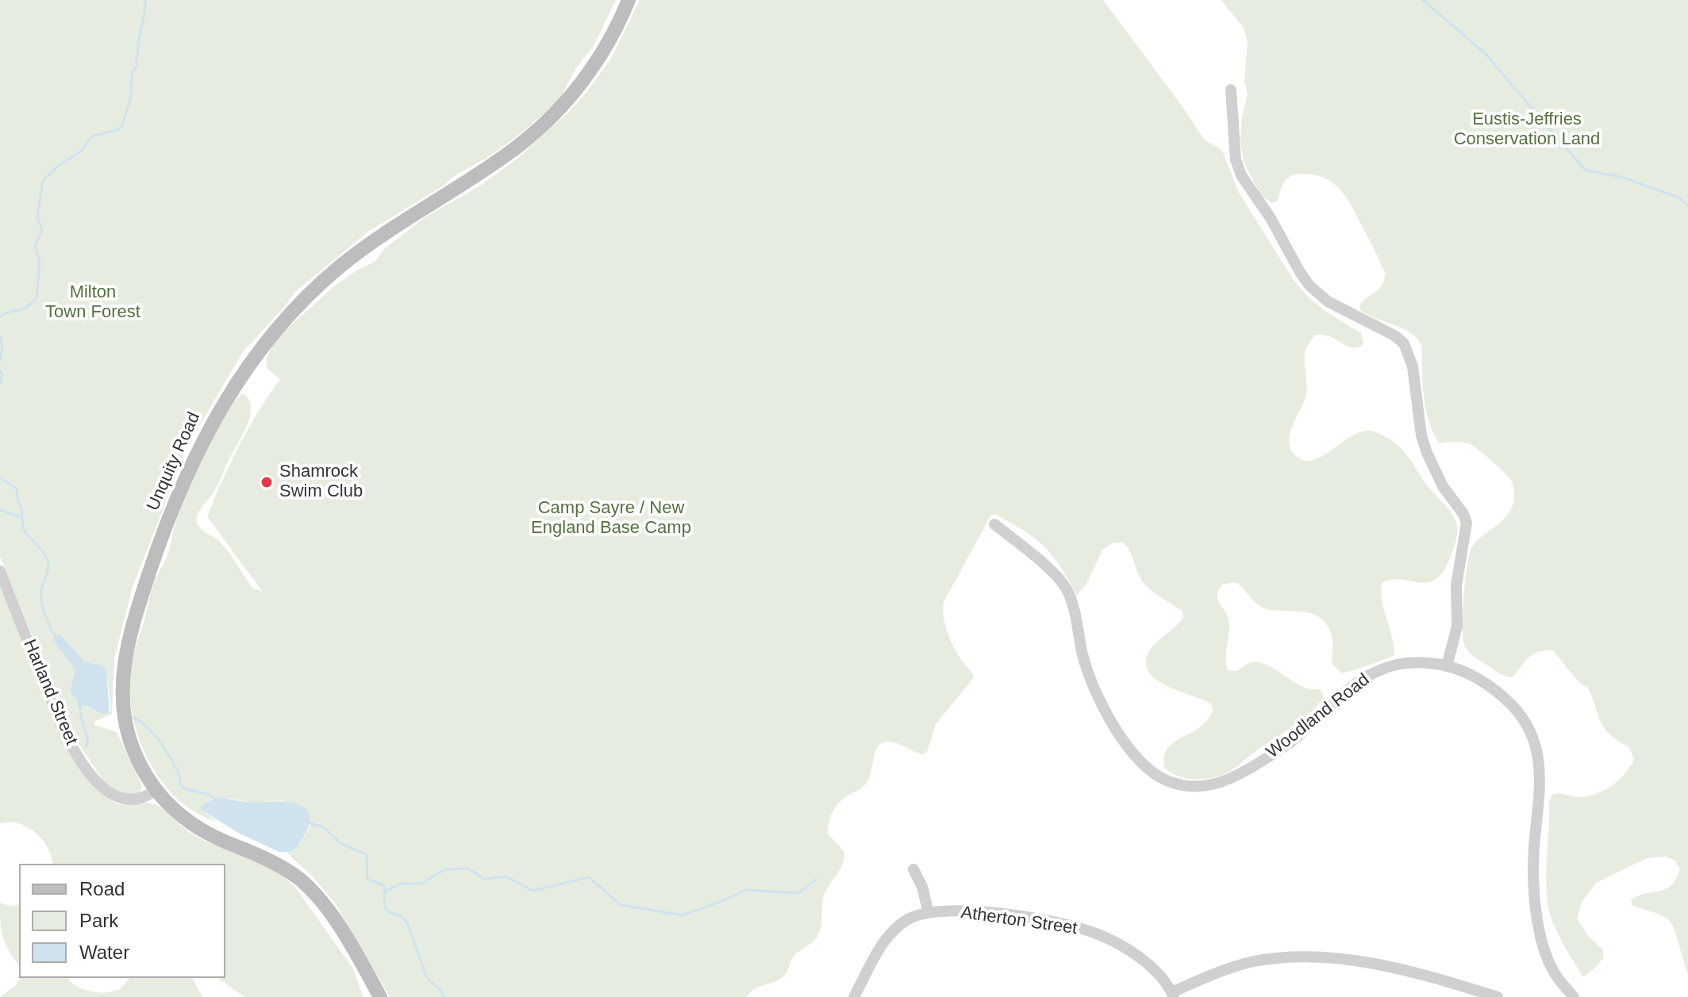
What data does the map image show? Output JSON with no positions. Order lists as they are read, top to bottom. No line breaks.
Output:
{"streets":{"main road":["Unquity Road"],"street":["Harland Street","Woodland Road","Atherton Street"]},"crossings":[["Unquity Road","Harland Street"]],"parks":["Eustis-Jeffries Conservation Land","Milton Town Forest","Camp Sayre / New England Base Camp"],"places":["Shamrock Swim Club"],"legend":["Road","Park","Water"]}
